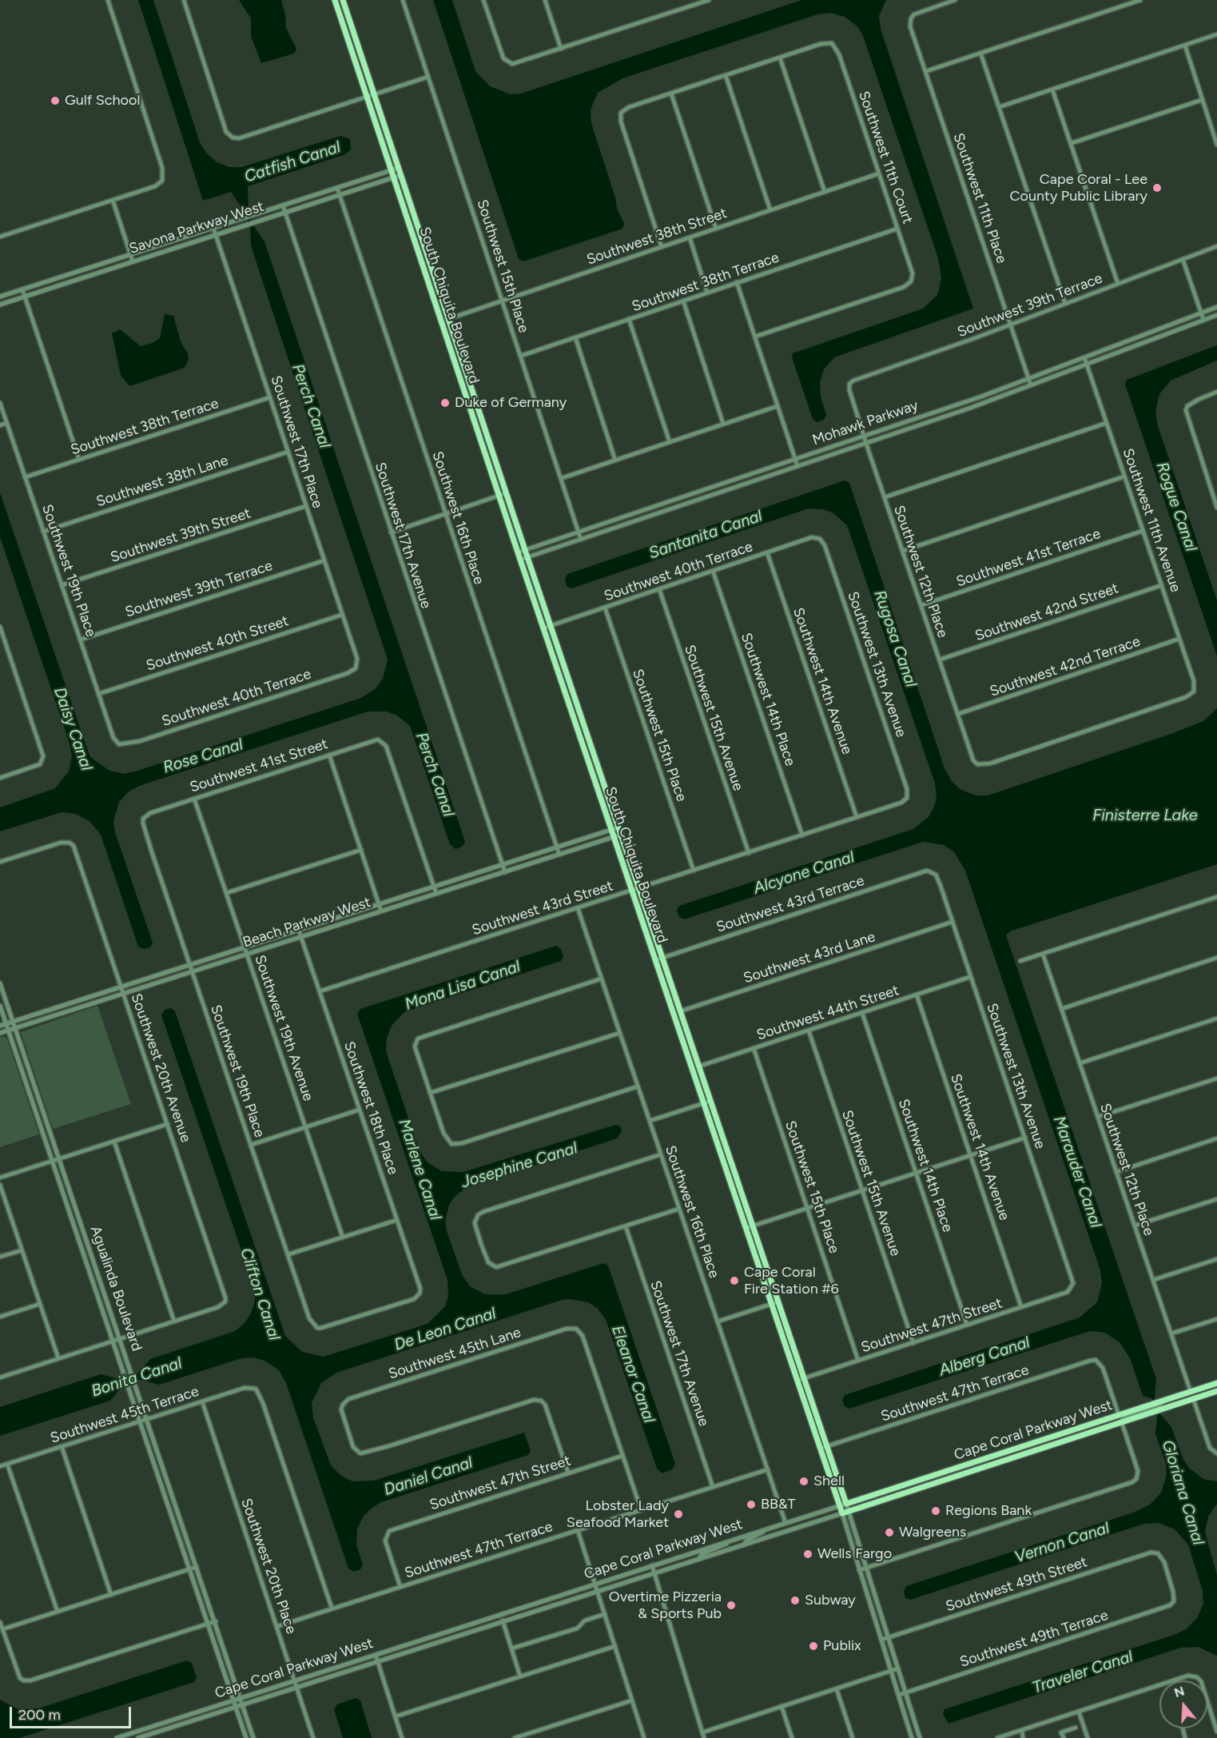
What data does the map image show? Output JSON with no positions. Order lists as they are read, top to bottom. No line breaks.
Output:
{"streets":{"main road":["South Chiquita Boulevard","Cape Coral Parkway West"],"street":["Southwest 11th Court","Southwest 11th Place","Savona Parkway West","Southwest 38th Street","Southwest 15th Place","Southwest 38th Terrace","Southwest 39th Terrace","Mohawk Parkway","Southwest 17th Place","Southwest 38th Lane","Southwest 16th Place","Southwest 11th Avenue","Southwest 39th Street","Southwest 17th Avenue","Southwest 41st Terrace","Southwest 19th Place","Southwest 40th Terrace","Southwest 12th Place","Southwest 42nd Street","Southwest 40th Street","Southwest 13th Avenue","Southwest 42nd Terrace","Southwest 14th Avenue","Southwest 14th Place","Southwest 15th Avenue","Southwest 41st Street","Southwest 43rd Terrace","Southwest 43rd Street","Beach Parkway West","Southwest 43rd Lane","Southwest 44th Street","Southwest 19th Avenue","Southwest 20th Avenue","Southwest 18th Place","Agualinda Boulevard","Southwest 47th Street","Southwest 45th Lane","Southwest 47th Terrace","Southwest 45th Terrace","Southwest 20th Place","Southwest 49th Street","Southwest 49th Terrace"]},"crossings":[["Southwest 11th Court","Southwest 38th Street"],["Southwest 11th Court","Southwest 38th Terrace"],["Southwest 11th Place","Southwest 39th Terrace"],["Southwest 11th Place","Mohawk Parkway"],["Savona Parkway West","South Chiquita Boulevard"],["Savona Parkway West","Southwest 17th Place"],["Savona Parkway West","Southwest 16th Place"],["Savona Parkway West","Southwest 17th Avenue"],["Southwest 38th Street","Southwest 15th Place"],["Southwest 38th Street","South Chiquita Boulevard"],["Southwest 15th Place","Southwest 38th Terrace"],["Southwest 15th Place","Mohawk Parkway"],["Southwest 15th Place","Southwest 40th Terrace"],["Southwest 15th Place","Southwest 43rd Street"],["Southwest 15th Place","Southwest 44th Street"],["Southwest 15th Place","Southwest 47th Street"],["Southwest 38th Terrace","Southwest 17th Place"],["Southwest 38th Terrace","Southwest 19th Place"],["South Chiquita Boulevard","Mohawk Parkway"],["South Chiquita Boulevard","Southwest 40th Terrace"],["South Chiquita Boulevard","Southwest 43rd Terrace"],["South Chiquita Boulevard","Southwest 43rd Street"],["South Chiquita Boulevard","Beach Parkway West"],["South Chiquita Boulevard","Southwest 43rd Lane"],["South Chiquita Boulevard","Southwest 44th Street"],["South Chiquita Boulevard","Southwest 47th Street"],["South Chiquita Boulevard","Southwest 47th Terrace"],["South Chiquita Boulevard","Cape Coral Parkway West"],["South Chiquita Boulevard","Southwest 49th Street"],["South Chiquita Boulevard","Southwest 49th Terrace"],["Southwest 39th Terrace","Southwest 17th Place"],["Southwest 39th Terrace","Southwest 19th Place"],["Southwest 39th Terrace","Southwest 12th Place"],["Mohawk Parkway","Southwest 11th Avenue"],["Mohawk Parkway","Southwest 12th Place"],["Southwest 17th Place","Southwest 38th Lane"],["Southwest 17th Place","Southwest 39th Street"],["Southwest 17th Place","Southwest 40th Terrace"],["Southwest 17th Place","Southwest 40th Street"],["Southwest 38th Lane","Southwest 19th Place"],["Southwest 16th Place","Southwest 43rd Street"],["Southwest 16th Place","Beach Parkway West"],["Southwest 16th Place","Southwest 47th Terrace"],["Southwest 16th Place","Cape Coral Parkway West"],["Southwest 11th Avenue","Southwest 41st Terrace"],["Southwest 11th Avenue","Southwest 12th Place"],["Southwest 11th Avenue","Southwest 42nd Street"],["Southwest 11th Avenue","Southwest 42nd Terrace"],["Southwest 39th Street","Southwest 19th Place"],["Southwest 17th Avenue","Beach Parkway West"],["Southwest 17th Avenue","Southwest 47th Terrace"],["Southwest 41st Terrace","Southwest 12th Place"],["Southwest 19th Place","Southwest 40th Terrace"],["Southwest 19th Place","Southwest 40th Street"],["Southwest 19th Place","Southwest 41st Street"],["Southwest 19th Place","Beach Parkway West"],["Southwest 19th Place","Southwest 18th Place"],["Southwest 40th Terrace","Southwest 13th Avenue"],["Southwest 40th Terrace","Southwest 14th Avenue"],["Southwest 40th Terrace","Southwest 14th Place"],["Southwest 40th Terrace","Southwest 15th Avenue"],["Southwest 12th Place","Southwest 42nd Street"],["Southwest 12th Place","Southwest 42nd Terrace"],["Southwest 12th Place","Cape Coral Parkway West"],["Southwest 13th Avenue","Southwest 43rd Terrace"],["Southwest 13th Avenue","Southwest 43rd Street"],["Southwest 13th Avenue","Southwest 43rd Lane"],["Southwest 13th Avenue","Southwest 44th Street"],["Southwest 13th Avenue","Southwest 47th Street"],["Southwest 14th Avenue","Southwest 43rd Street"],["Southwest 14th Avenue","Southwest 44th Street"],["Southwest 14th Avenue","Southwest 47th Street"],["Southwest 14th Place","Southwest 43rd Street"],["Southwest 14th Place","Southwest 44th Street"],["Southwest 14th Place","Southwest 47th Street"],["Southwest 15th Avenue","Southwest 43rd Street"],["Southwest 15th Avenue","Southwest 44th Street"],["Southwest 15th Avenue","Southwest 47th Street"],["Southwest 41st Street","Beach Parkway West"],["Southwest 41st Street","Southwest 19th Avenue"],["Southwest 43rd Street","Southwest 18th Place"],["Beach Parkway West","Southwest 19th Avenue"],["Beach Parkway West","Southwest 20th Avenue"],["Beach Parkway West","Southwest 18th Place"],["Beach Parkway West","Agualinda Boulevard"],["Agualinda Boulevard","Southwest 45th Terrace"],["Agualinda Boulevard","Cape Coral Parkway West"],["Southwest 47th Street","Southwest 45th Lane"],["Southwest 47th Street","Southwest 47th Terrace"],["Southwest 47th Terrace","Southwest 45th Terrace"],["Southwest 47th Terrace","Cape Coral Parkway West"],["Southwest 47th Terrace","Southwest 20th Place"],["Southwest 45th Terrace","Southwest 20th Place"],["Cape Coral Parkway West","Southwest 20th Place"],["Southwest 49th Street","Southwest 49th Terrace"]],"water":["Catfish Canal","Perch Canal","Rogue Canal","Santanita Canal","Rugosa Canal","Daisy Canal","Rose Canal","Finisterre Lake","Alcyone Canal","Mona Lisa Canal","Josephine Canal","Marlene Canal","Marauder Canal","Clifton Canal","De Leon Canal","Alberg Canal","Eleanor Canal","Bonita Canal","Daniel Canal","Gloriana Canal","Vernon Canal","Traveler Canal"],"places":["Gulf School","Cape Coral - Lee County Public Library","Duke of Germany","Cape Coral Fire Station #6","Shell","BB&T","Regions Bank","Lobster Lady Seafood Market","Walgreens","Wells Fargo","Subway","Overtime Pizzeria & Sports Pub","Publix"],"scale_bar":"200 m","north":"top"}
